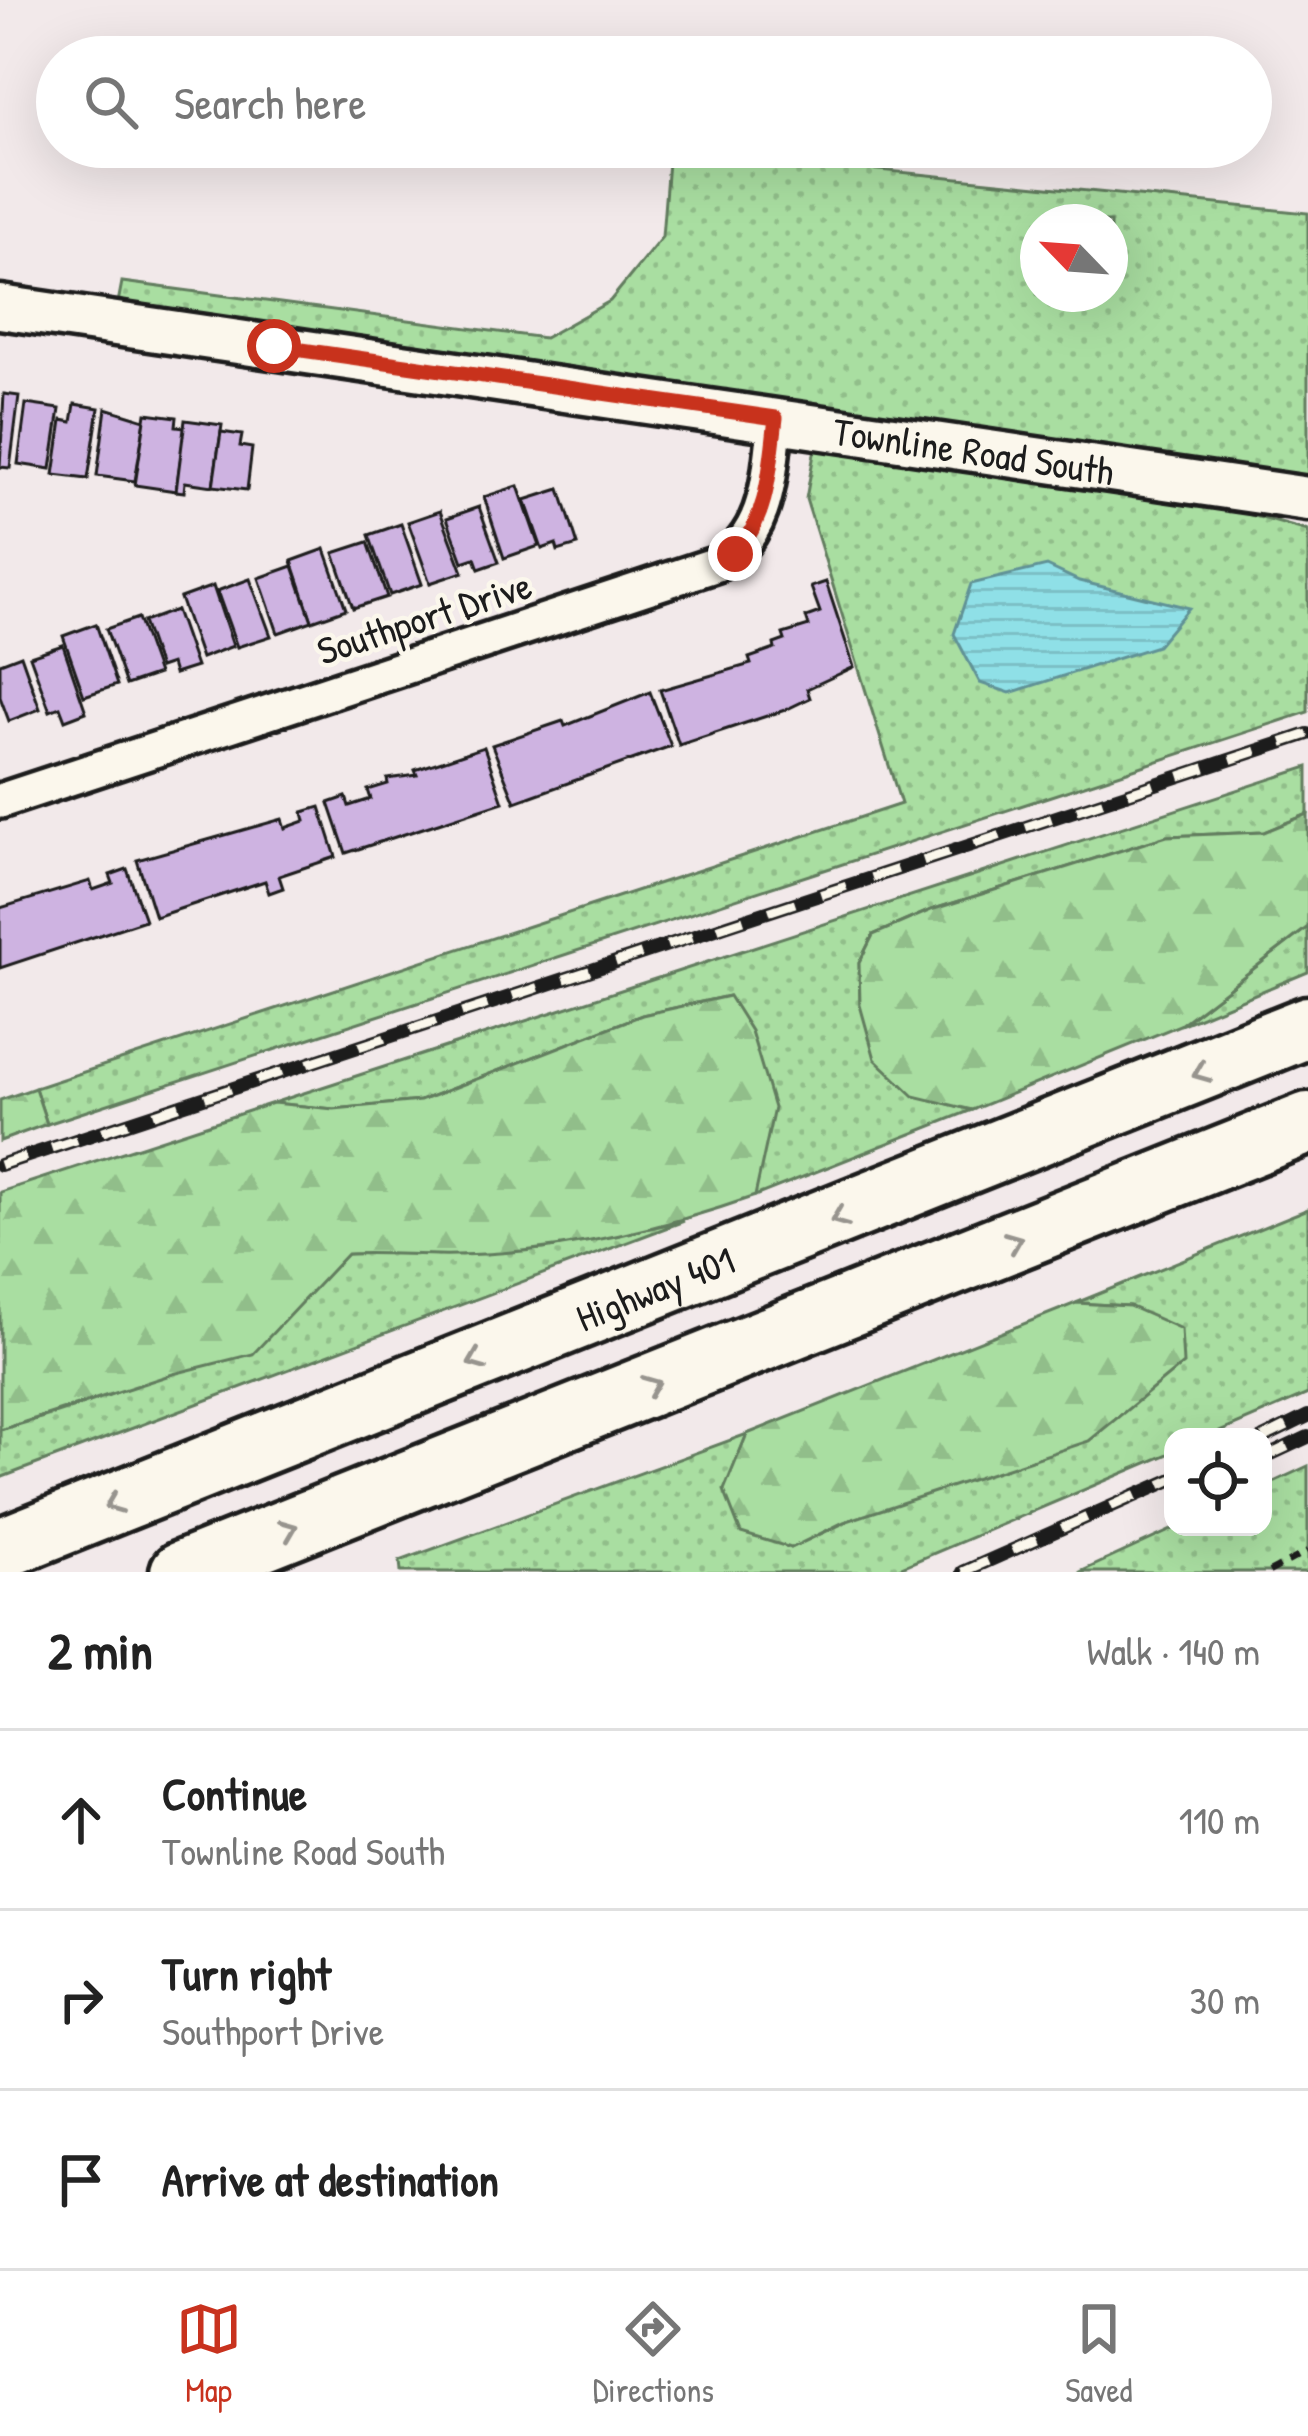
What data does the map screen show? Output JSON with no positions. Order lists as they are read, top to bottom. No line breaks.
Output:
{"streets":{"highway":["Highway 401"],"street":["Townline Road South","Southport Drive"]},"crossings":[["Townline Road South","Southport Drive"]],"north":"top left","page":{"search":"Search here","heading":["2 min","Walk · 140 m"],"list":[["Continue","Townline Road South","110 m"],["Turn right","Southport Drive","30 m"],"Arrive at destination"],"nav":["Map","Directions","Saved"]}}
